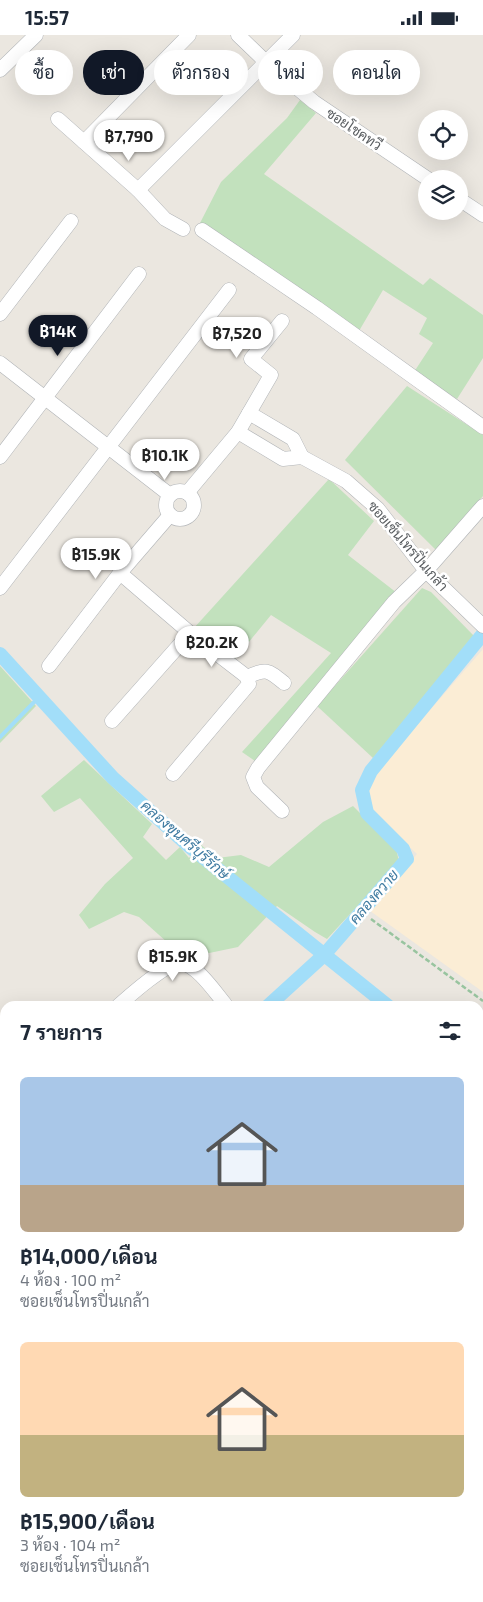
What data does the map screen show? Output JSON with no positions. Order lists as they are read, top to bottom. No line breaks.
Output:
{"streets":{"street":["ซอยโชคทวี","ซอยเซ็นโทรปิ่นเกล้า"]},"water":["คลองขุนศรีบุรีรักษ์","คลองควาย"],"page":{"status":"15:57","chip":["ซื้อ","เช่า","ตัวกรอง","ใหม่","คอนโด"],"price":["฿7,790","฿14K","฿7,520","฿10.1K","฿15.9K","฿20.2K","฿15.9K"],"heading":"7 รายการ","list":[{"name":"฿14,000/เดือน","note":"4 ห้อง · 100 m² · ซอยเซ็นโทรปิ่นเกล้า"},{"name":"฿15,900/เดือน","note":"3 ห้อง · 104 m² · ซอยเซ็นโทรปิ่นเกล้า"}]}}
